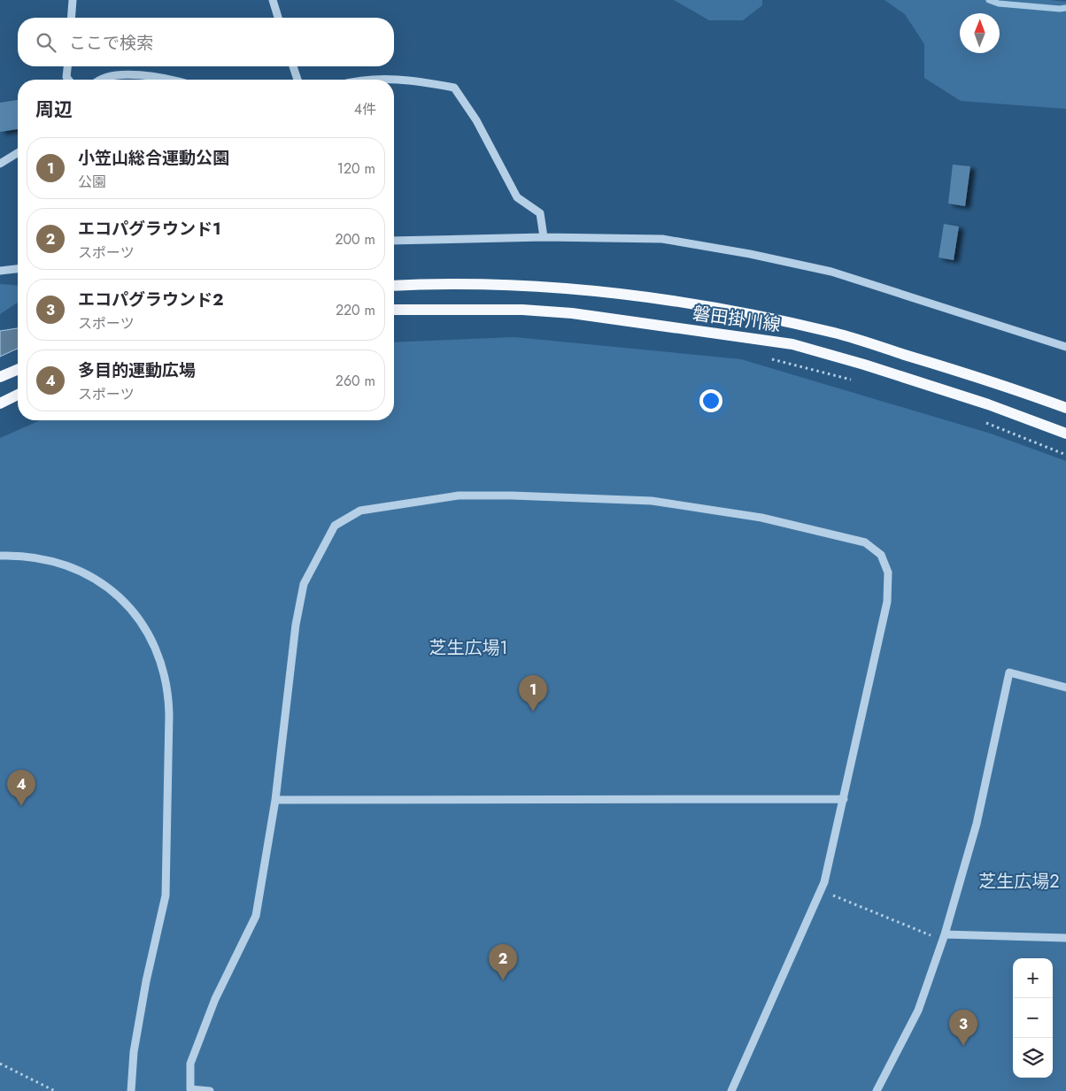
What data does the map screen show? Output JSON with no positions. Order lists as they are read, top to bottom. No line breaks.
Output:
{"streets":{"main road":["磐田掛川線"]},"parks":["芝生広場1","芝生広場2"],"north":"top","page":{"search":"ここで検索","heading":["周辺","4件"],"list":[{"mark":"1","name":"小笠山総合運動公園","note":"公園","value":"120 m"},{"mark":"2","name":"エコパグラウンド1","note":"スポーツ","value":"200 m"},{"mark":"3","name":"エコパグラウンド2","note":"スポーツ","value":"220 m"},{"mark":"4","name":"多目的運動広場","note":"スポーツ","value":"260 m"}],"pins":["1","4","2","3"],"map_buttons":["+","−"]}}
